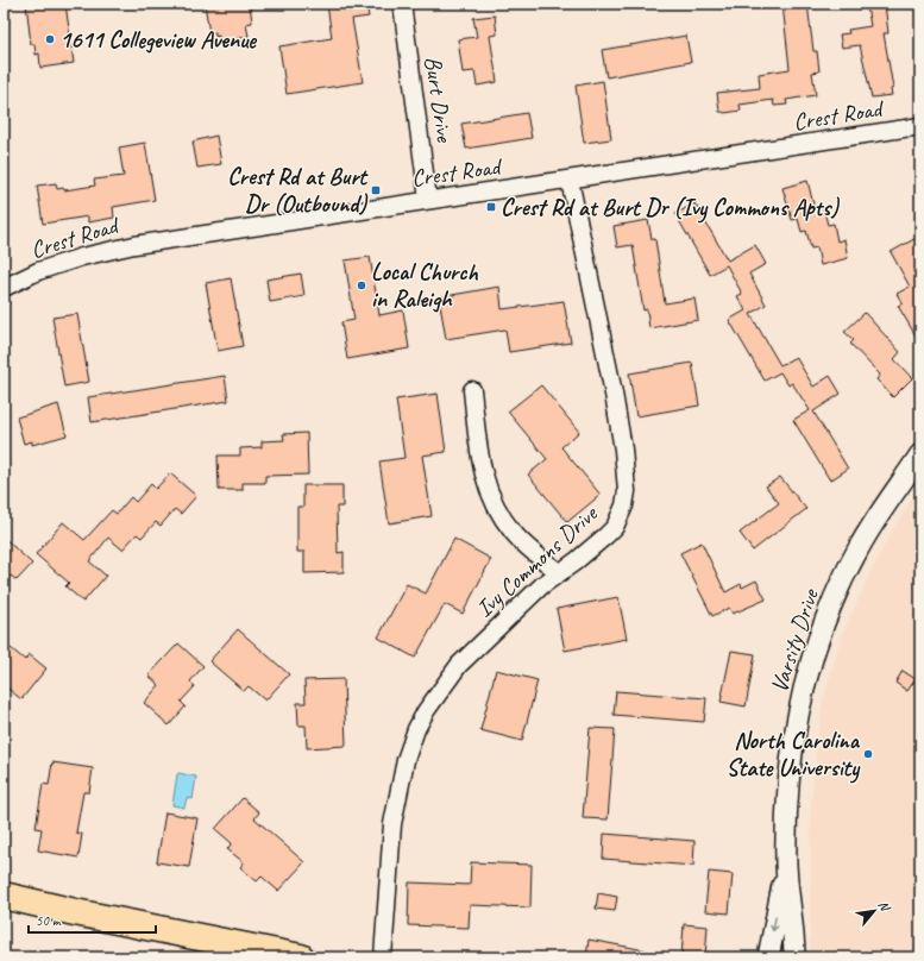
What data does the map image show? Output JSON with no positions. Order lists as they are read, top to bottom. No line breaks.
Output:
{"streets":{"street":["Burt Drive","Crest Road","Ivy Commons Drive","Varsity Drive"]},"crossings":[["Burt Drive","Crest Road"],["Crest Road","Ivy Commons Drive"]],"places":{"other":["1611 Collegeview Avenue","Local Church in Raleigh","North Carolina State University"],"transit":["Crest Rd at Burt Dr (Outbound)","Crest Rd at Burt Dr (Ivy Commons Apts)"]},"scale_bar":"50 m","north":"top right"}
